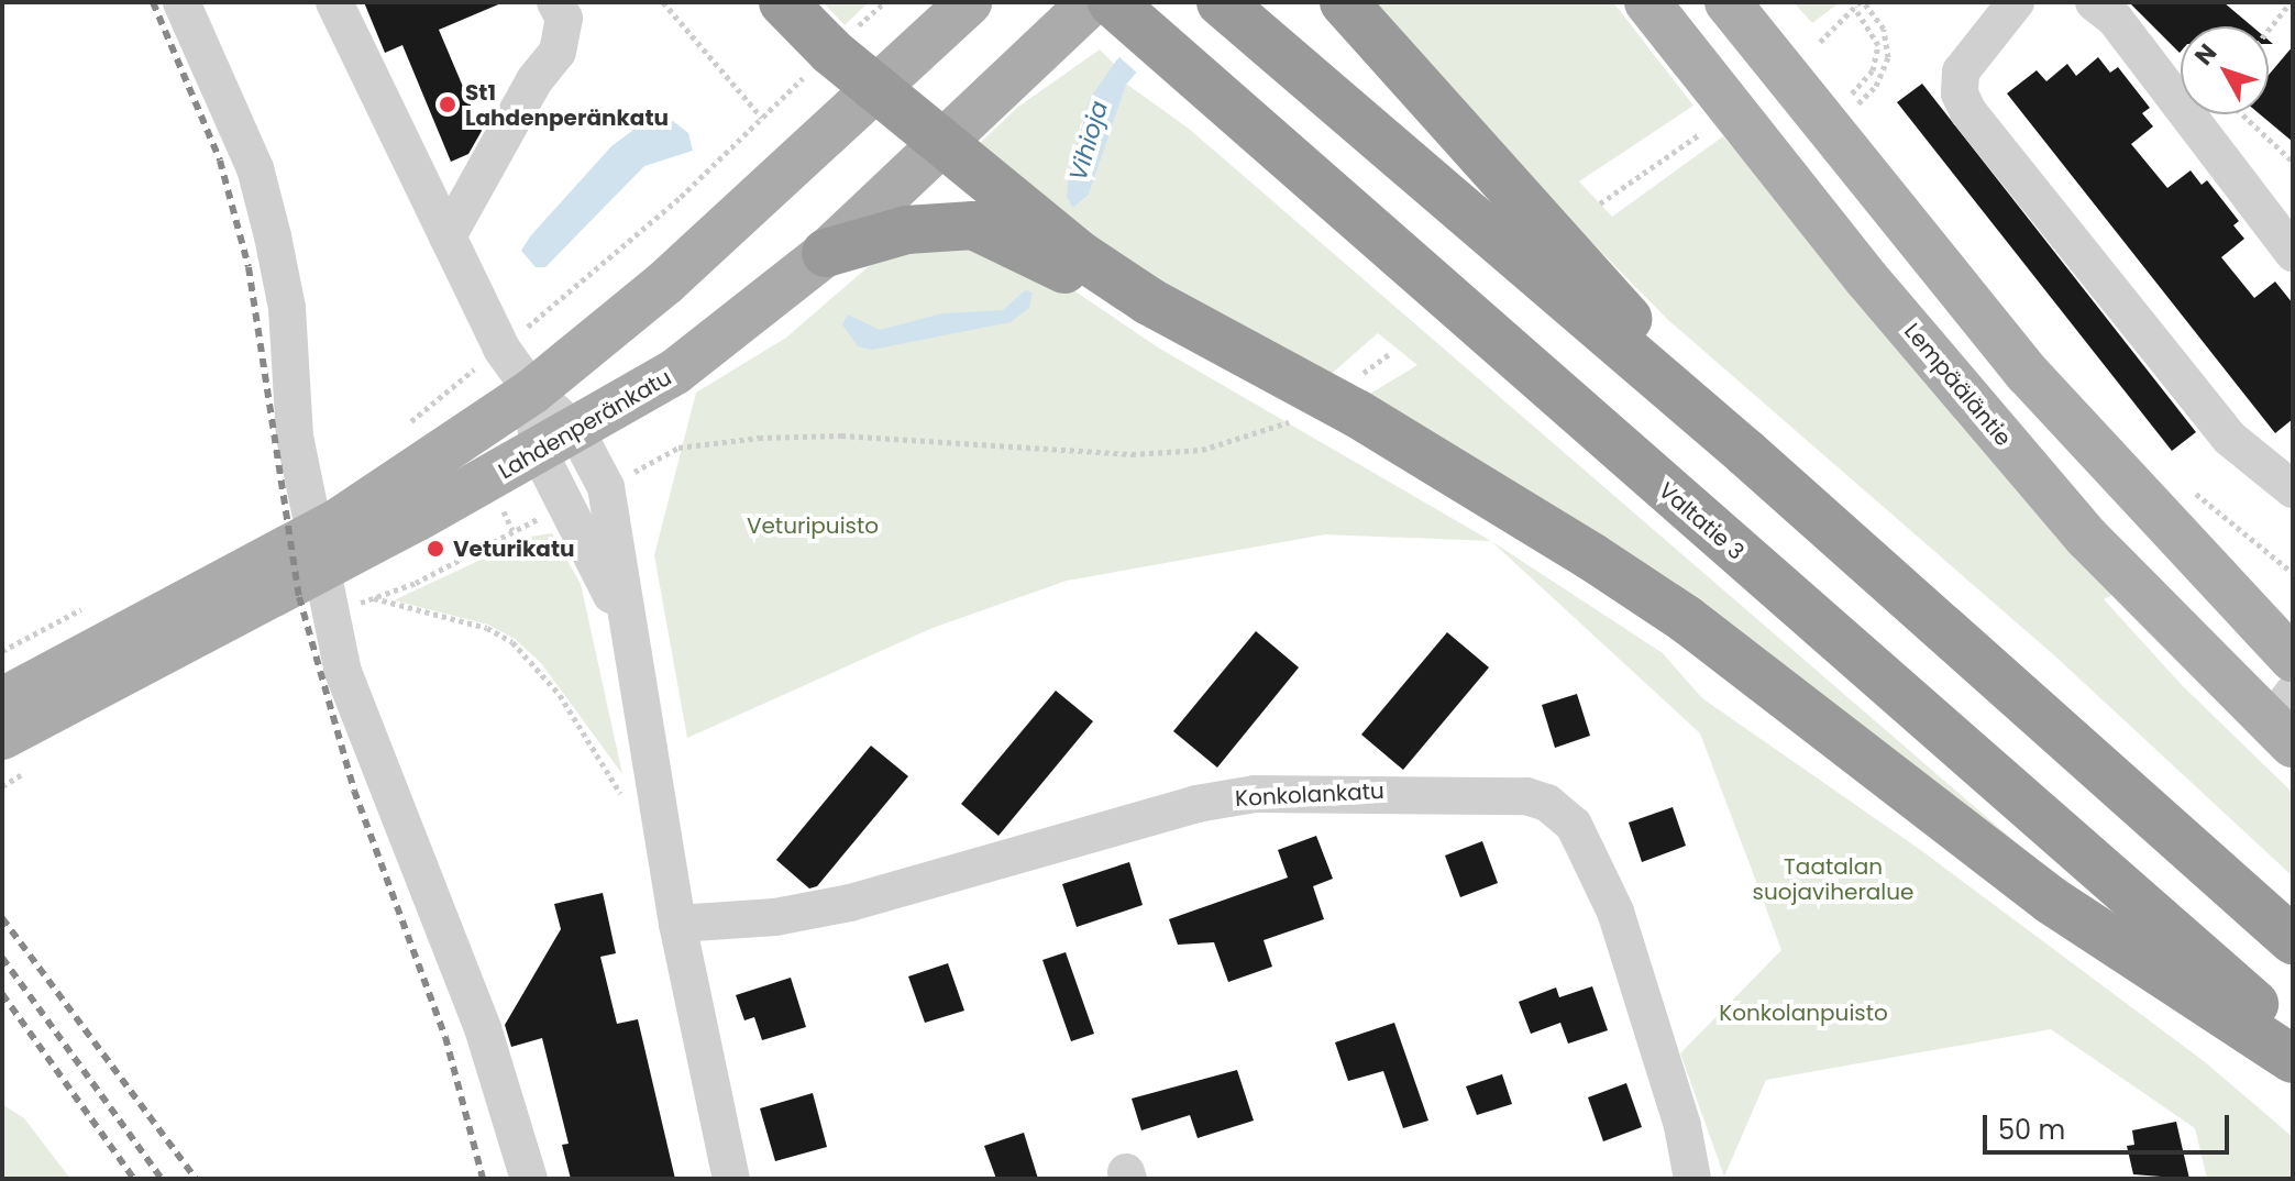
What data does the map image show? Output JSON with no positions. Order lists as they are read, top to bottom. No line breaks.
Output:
{"streets":{"highway":["Valtatie 3"],"main road":["Lempääläntie","Lahdenperänkatu"],"street":["Konkolankatu"]},"water":["Vihioja"],"parks":["Veturipuisto","Taatalan suojaviheralue","Konkolanpuisto"],"places":["St1 Lahdenperänkatu","Veturikatu"],"scale_bar":"50 m","north":"top left"}
